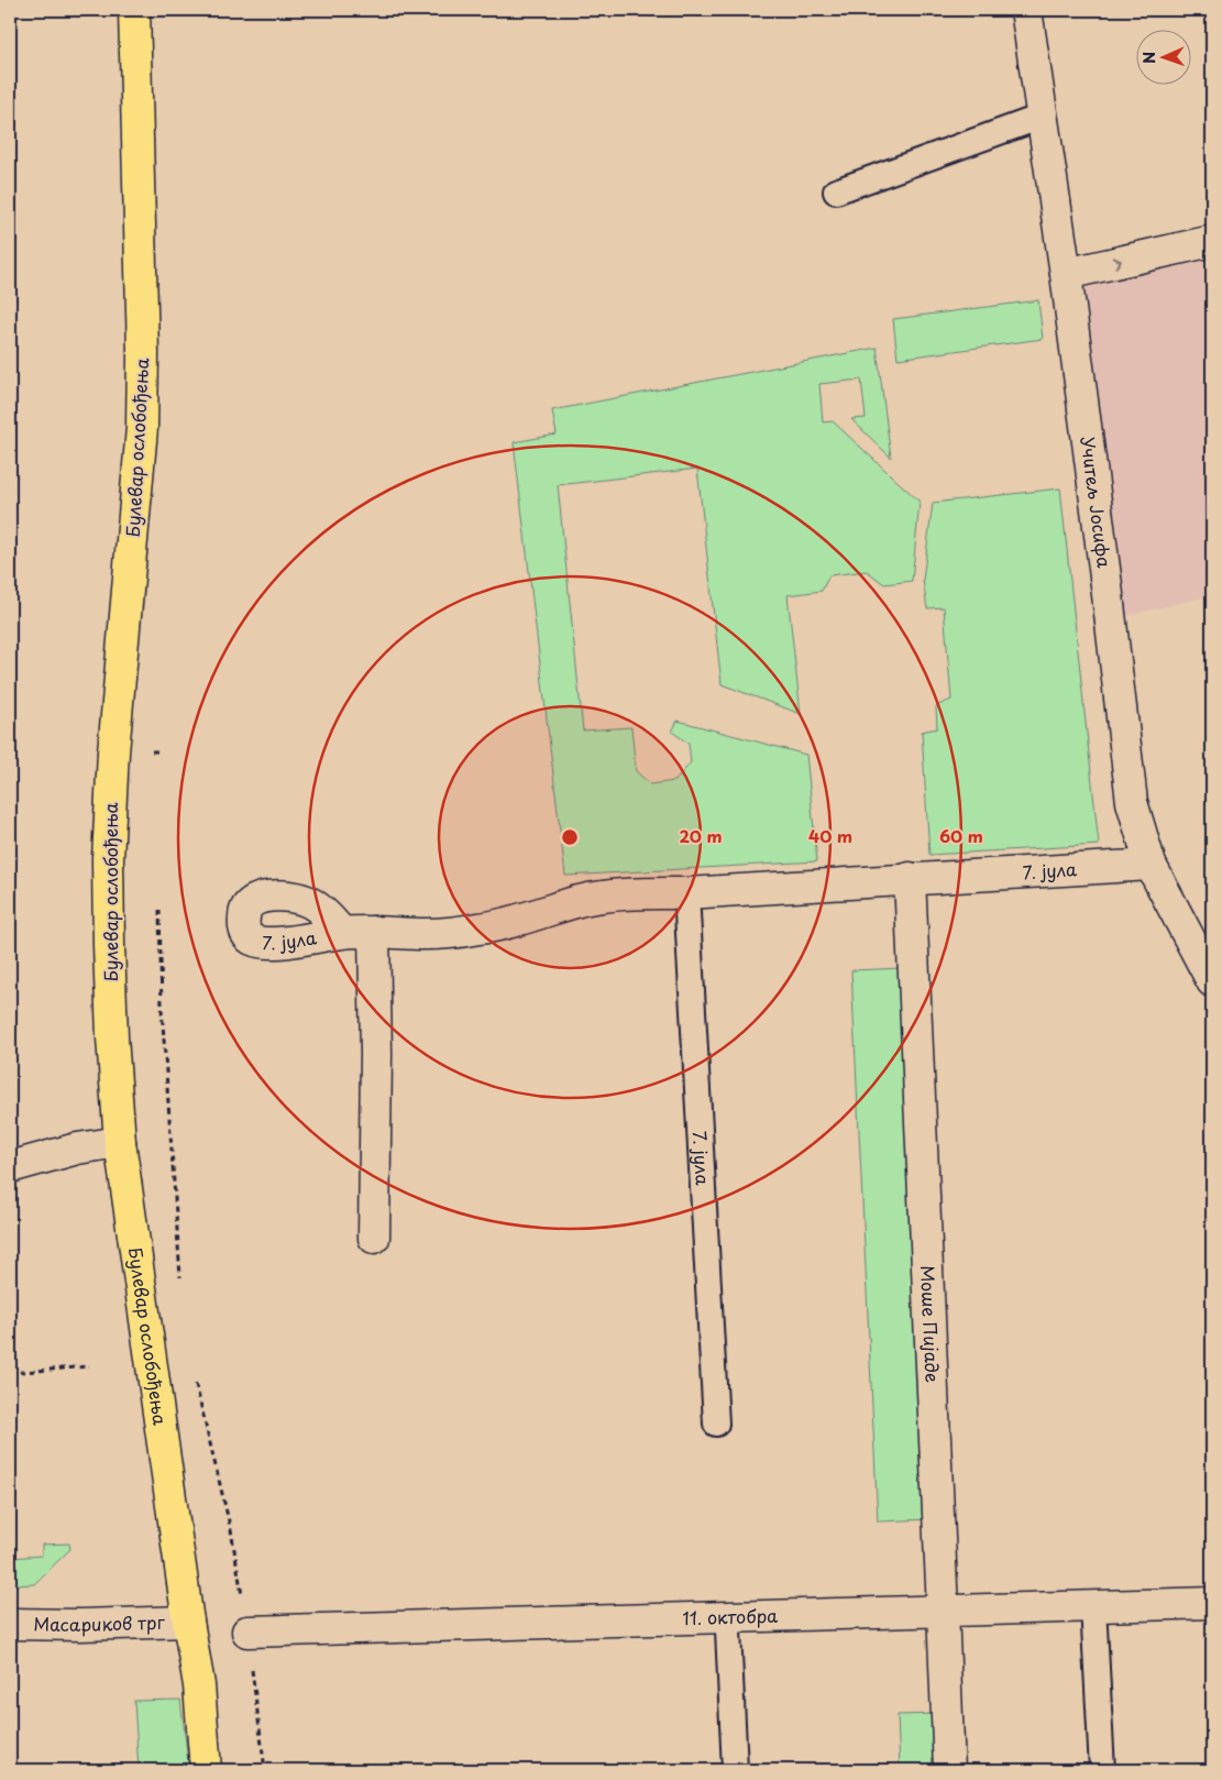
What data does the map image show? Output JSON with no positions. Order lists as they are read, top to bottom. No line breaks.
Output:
{"streets":{"main road":["Булевар ослобођења"],"street":["Учитељ Јосифа","7. јула","Моше Пијаде","11. октобра","Масариков трг"]},"crossings":[["Булевар ослобођења","Масариков трг"],["Учитељ Јосифа","7. јула"],["7. јула","Моше Пијаде"],["Моше Пијаде","11. октобра"]],"north":"left","rings":["20 m","40 m","60 m"]}
